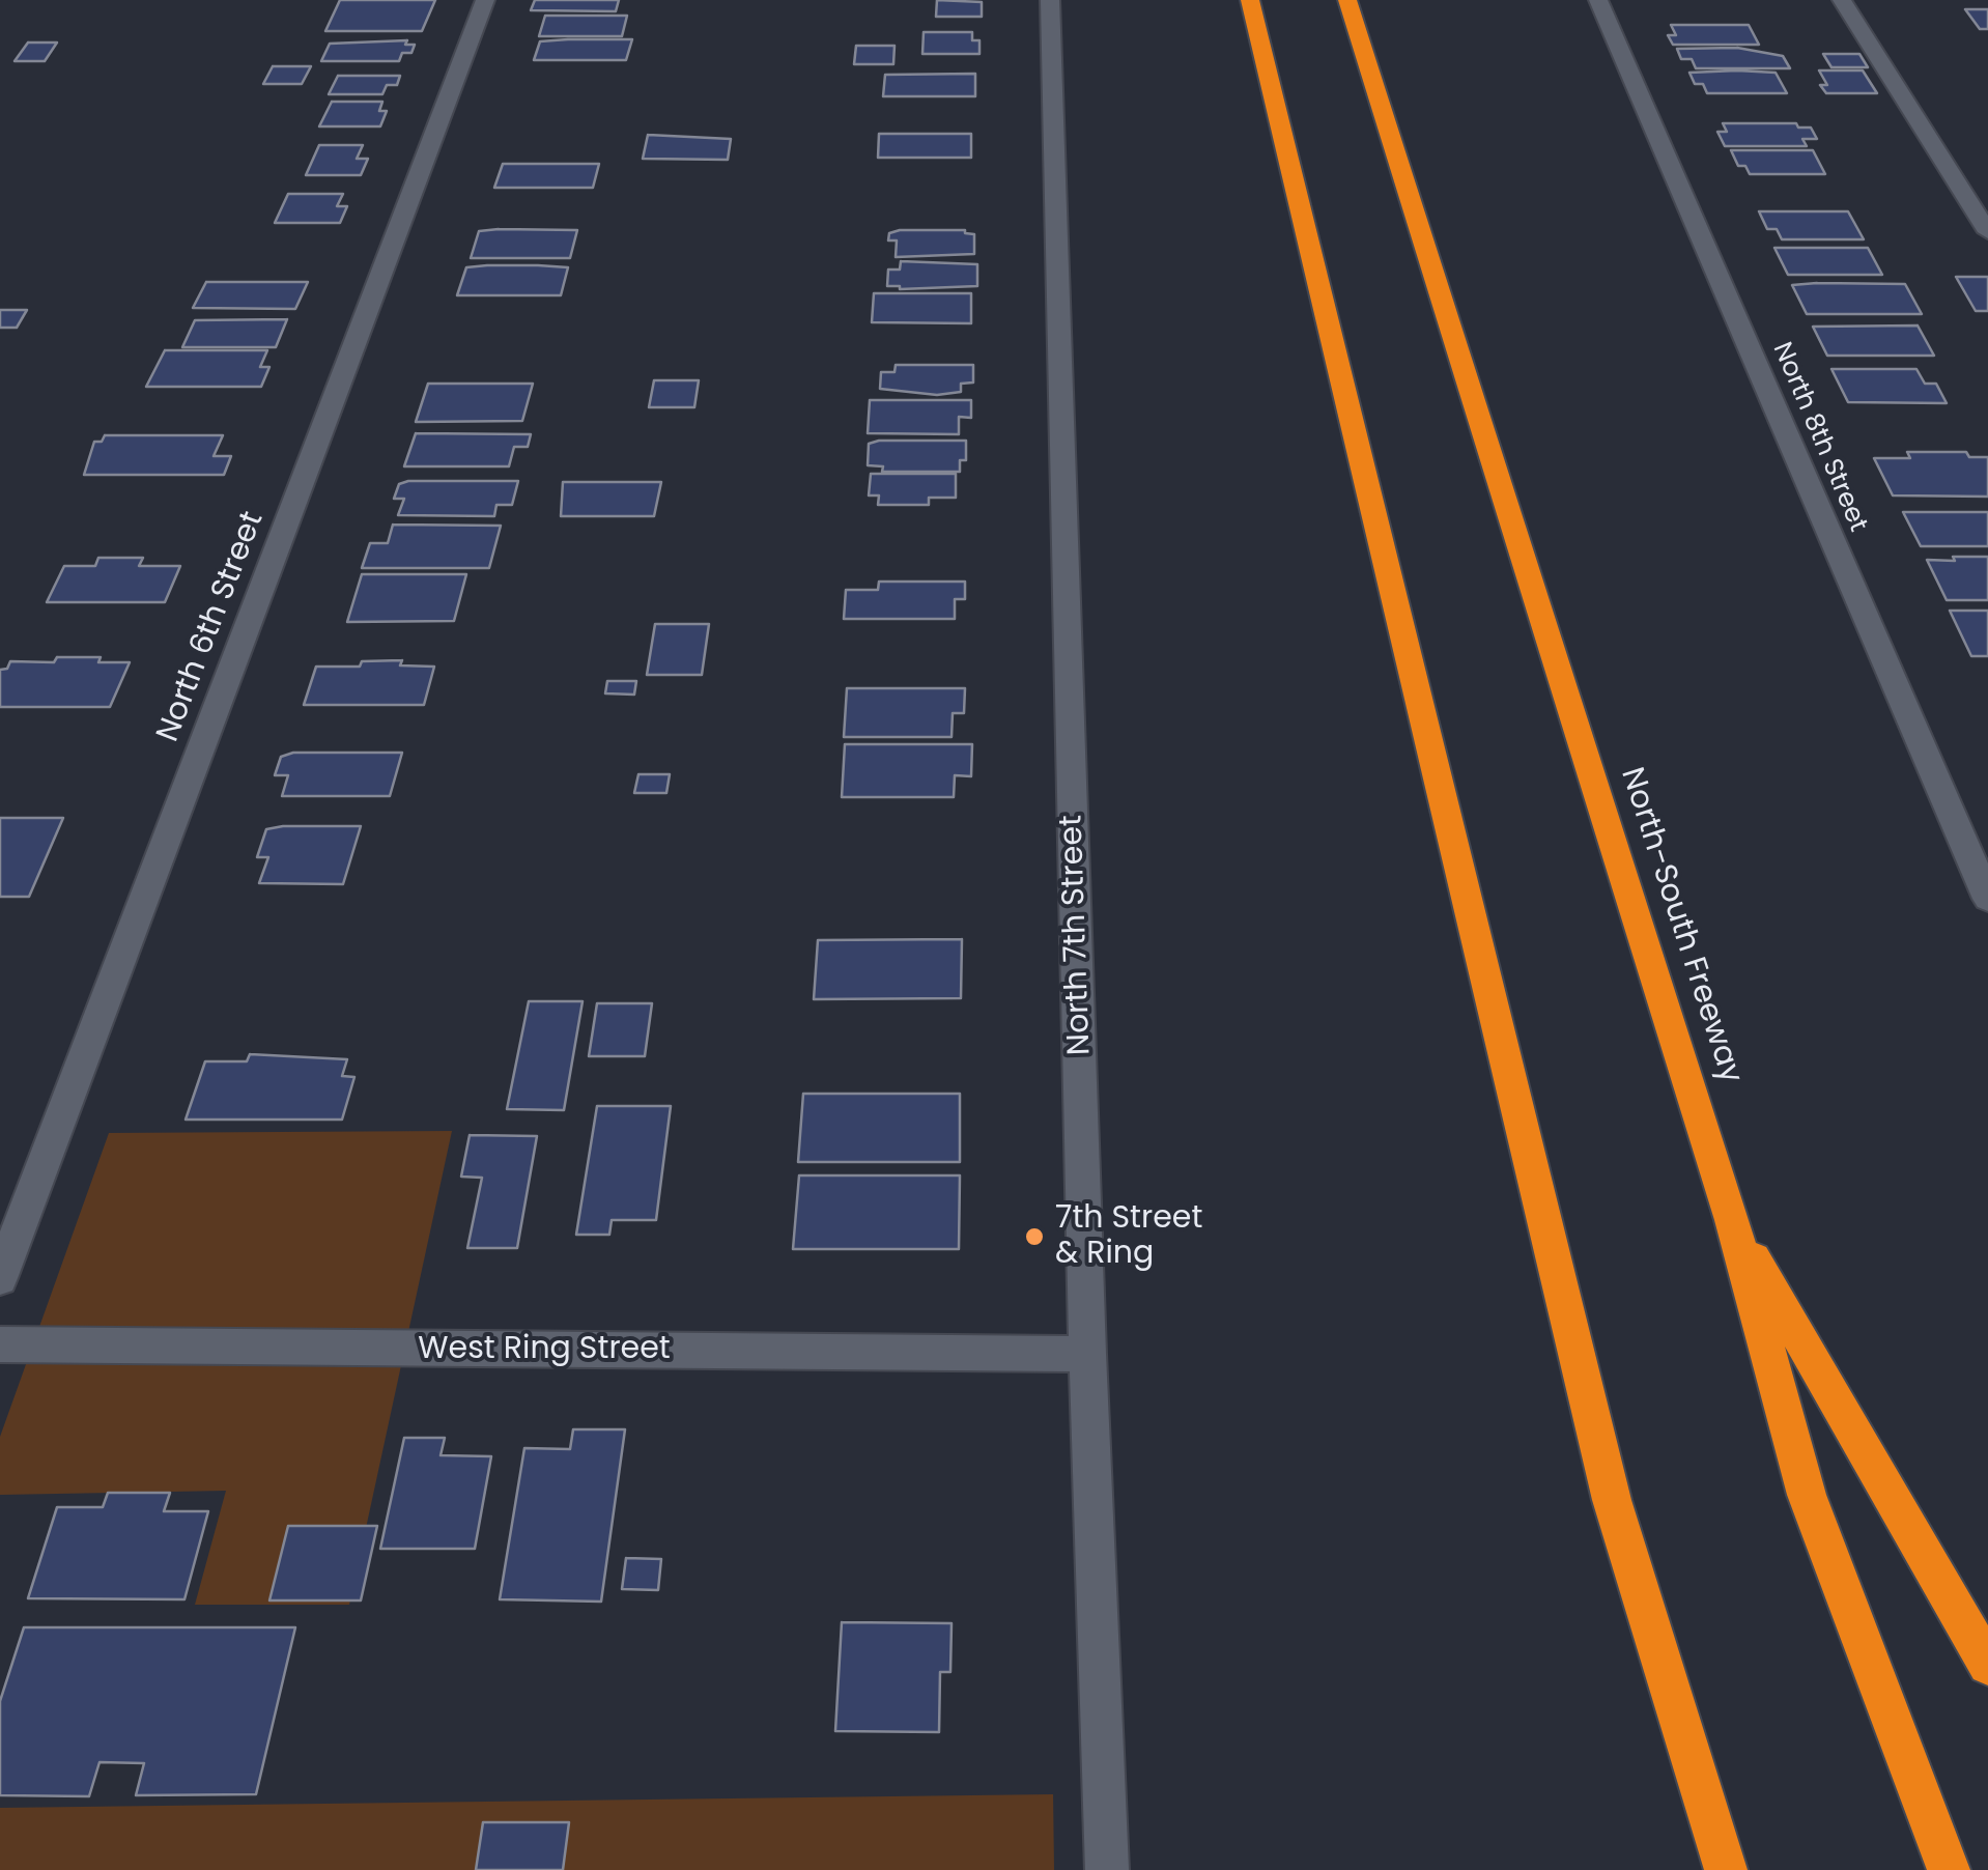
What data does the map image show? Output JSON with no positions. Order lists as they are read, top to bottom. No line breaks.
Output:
{"streets":{"highway":["North-South Freeway"],"street":["North 8th Street","North 6th Street","North 7th Street","West Ring Street"]},"crossings":[["North 7th Street","West Ring Street"]],"places":["7th Street & Ring"]}
